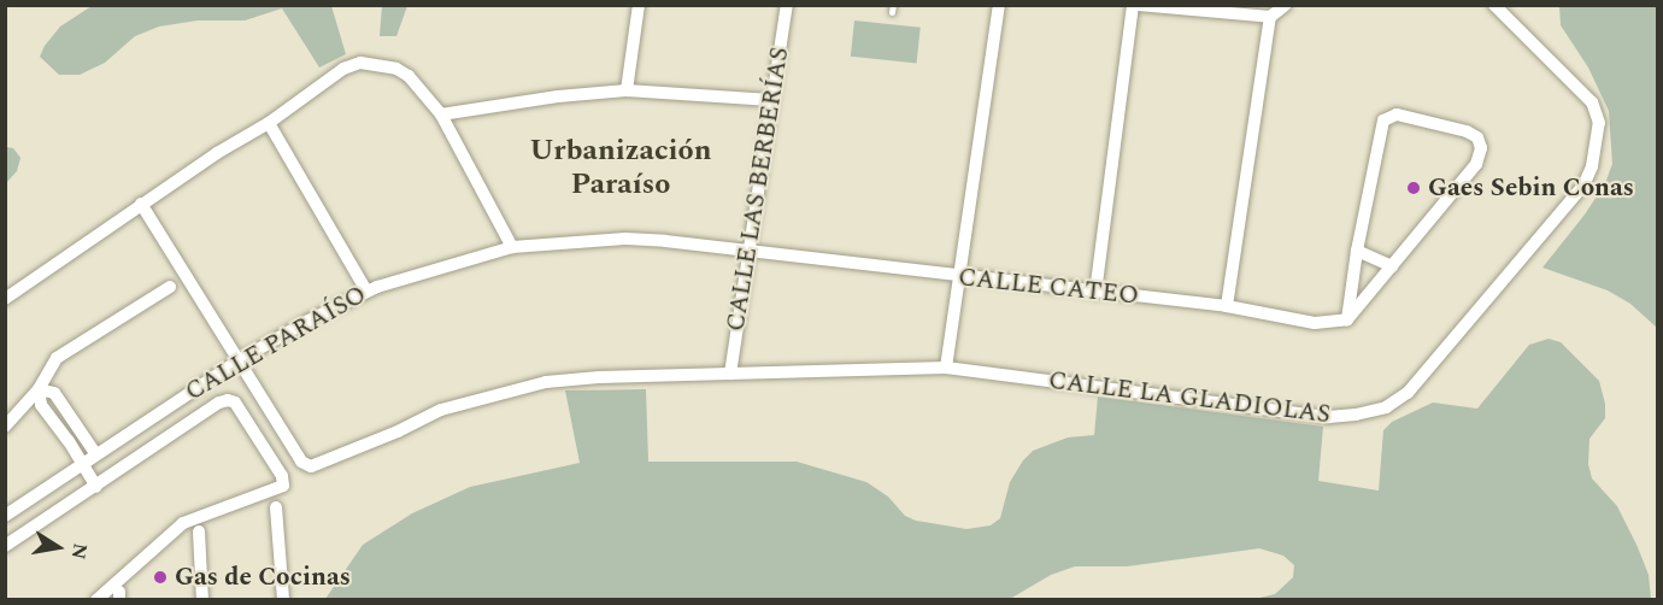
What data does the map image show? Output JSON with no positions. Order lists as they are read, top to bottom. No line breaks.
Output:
{"streets":{"street":["CALLE LAS BERBERÍAS","CALLE CATEO","CALLE PARAÍSO","CALLE LA GLADIOLAS"]},"crossings":[["CALLE LAS BERBERÍAS","CALLE CATEO"],["CALLE LAS BERBERÍAS","CALLE PARAÍSO"],["CALLE LAS BERBERÍAS","CALLE LA GLADIOLAS"],["CALLE CATEO","CALLE PARAÍSO"],["CALLE PARAÍSO","CALLE LA GLADIOLAS"]],"districts":["Urbanización Paraíso"],"places":["Gaes Sebin Conas","Gas de Cocinas"],"north":"right"}
